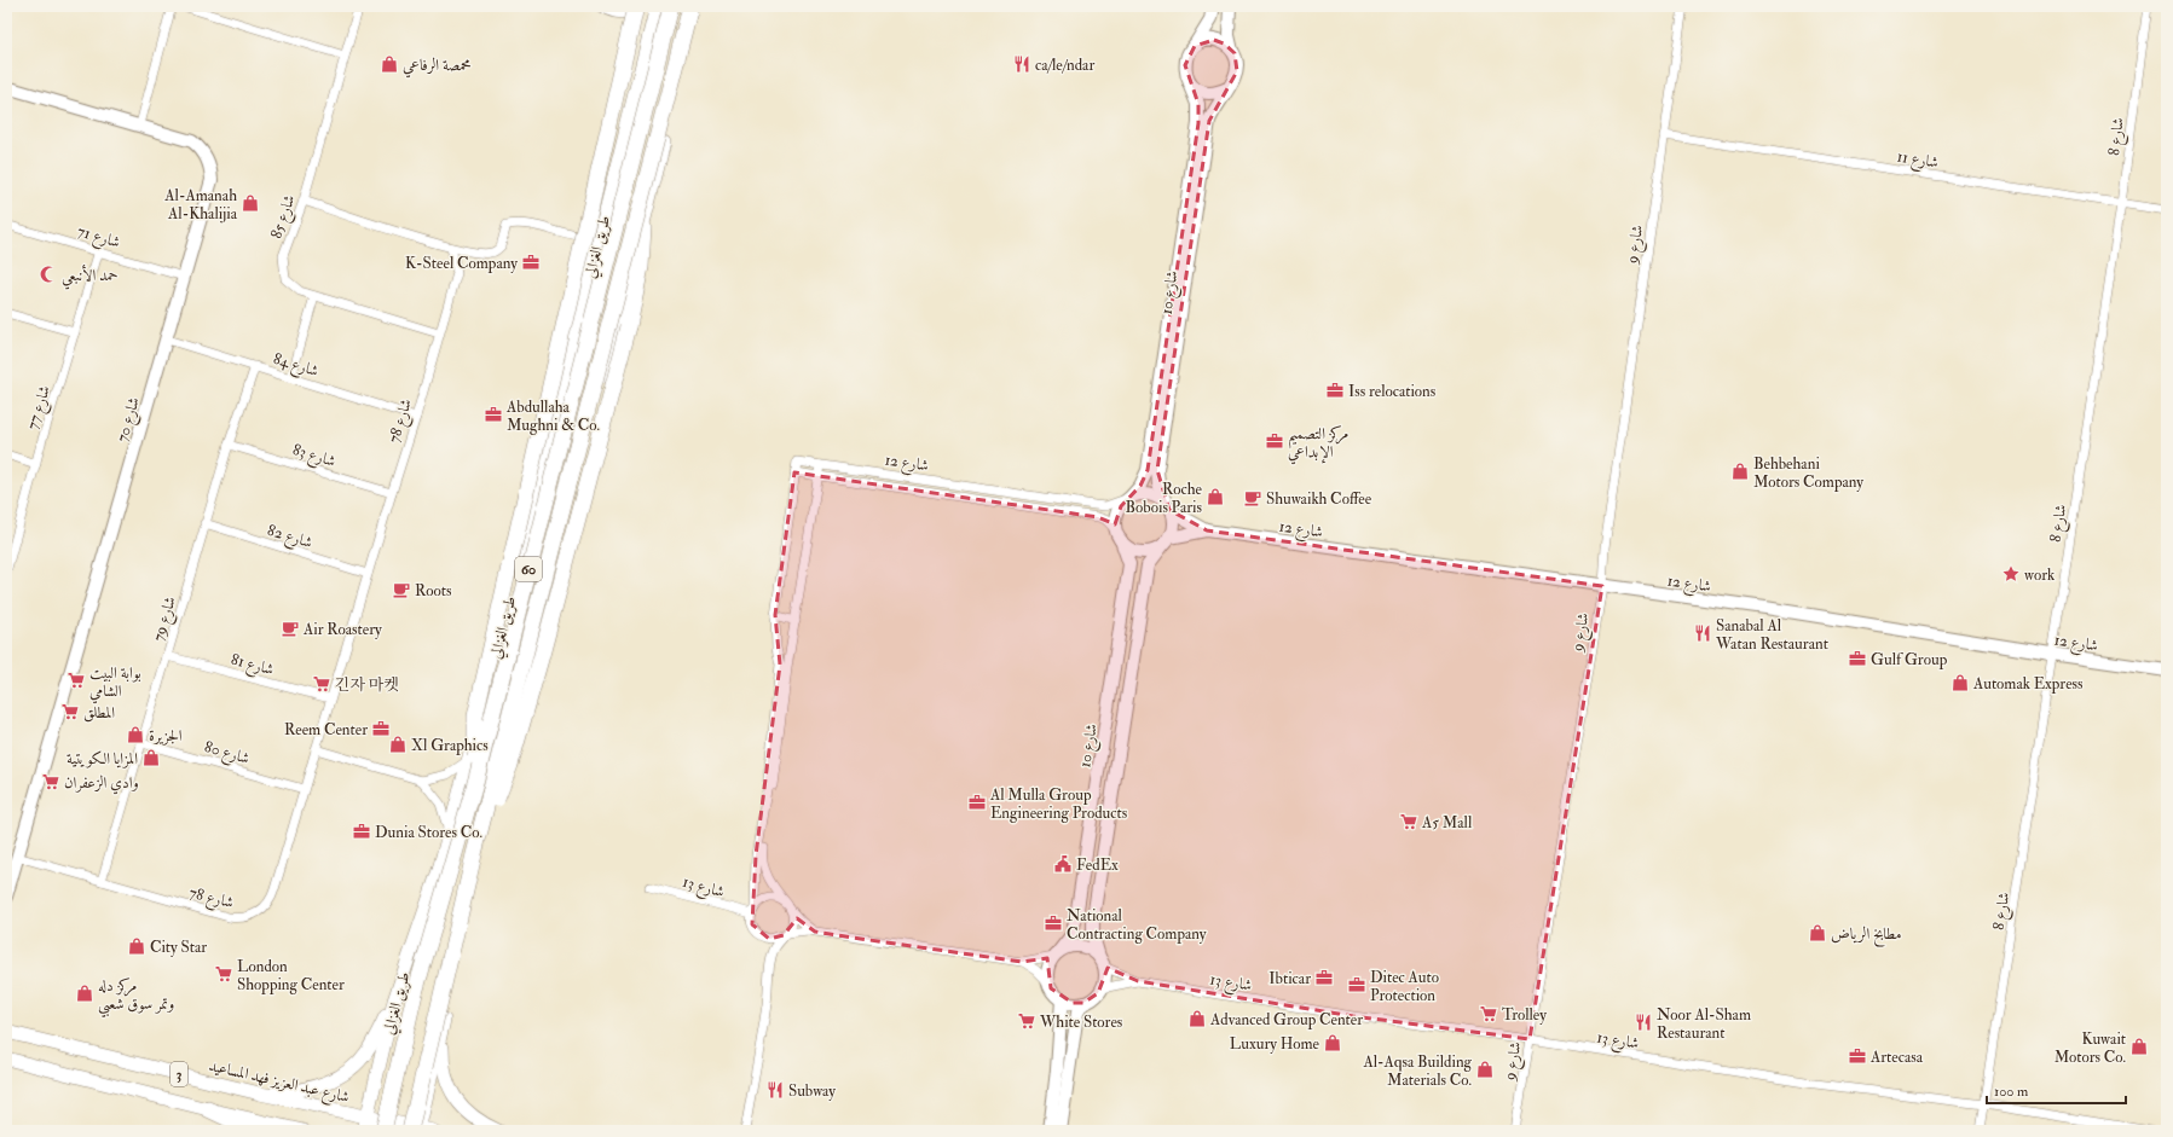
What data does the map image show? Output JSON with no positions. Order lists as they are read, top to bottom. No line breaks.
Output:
{"streets":{"highway":["طريق الغزالي","60"],"main road":["3","شارع عبد العزيز فهد المساعيد"],"street":["شارع 8","شارع 11","شارع 85","شارع 71","شارع 9","شارع 10","شارع 84","شارع 77","شارع 70","شارع 78","شارع 83","شارع 12","شارع 82","شارع 79","شارع 81","شارع 80","شارع 13"]},"crossings":[["شارع 8","شارع 11"],["شارع 8","شارع 12"],["شارع 8","شارع 13"],["شارع 11","شارع 9"],["شارع 85","شارع 78"],["شارع 71","شارع 77"],["شارع 71","شارع 70"],["شارع 9","شارع 12"],["شارع 9","شارع 13"],["طريق الغزالي","شارع عبد العزيز فهد المساعيد"],["شارع 10","شارع 12"],["شارع 10","شارع 13"],["شارع 84","شارع 70"],["شارع 84","شارع 78"],["شارع 84","شارع 79"],["شارع 70","شارع 78"],["شارع 78","شارع 83"],["شارع 78","شارع 82"],["شارع 78","شارع 79"],["شارع 78","شارع 81"],["شارع 78","شارع 80"],["شارع 83","شارع 79"],["شارع 82","شارع 79"],["شارع 79","شارع 81"],["شارع 79","شارع 80"]],"places":{"shop":["محمصة الرفاعي","Al-Amanah Al-Khalijia","Behbehani Motors Company","Roche Bobois Paris","Automak Express","الجزيرة","Xl Graphics","المزايا الكويتية","مطابخ الرياض","City Star","مركز دله وتمر سوق شعبي","Advanced Group Center","Luxury Home","Kuwait Motors Co.","Al-Aqsa Building Materials Co."],"restaurant":["ca/le/ndar","Sanabal Al Watan Restaurant","Noor Al-Sham Restaurant","Subway"],"office":["K-Steel Company","Iss relocations","Abdullaha Mughni & Co.","مركز التصميم الإبداعي","Gulf Group","Reem Center","Al Mulla Group Engineering Products","Dunia Stores Co.","National Contracting Company","Ibticar","Ditec Auto Protection","Artecasa"],"mosque":["حمد الأنبعي"],"cafe":["Shuwaikh Coffee","Roots","Air Roastery"],"place":["work"],"supermarket":["بوابة البيت الشامي","긴자 마켓","المطلق","وادي الزعفران","A5 Mall","London Shopping Center","Trolley","White Stores"],"public building":["FedEx"]},"scale_bar":"100 m"}
